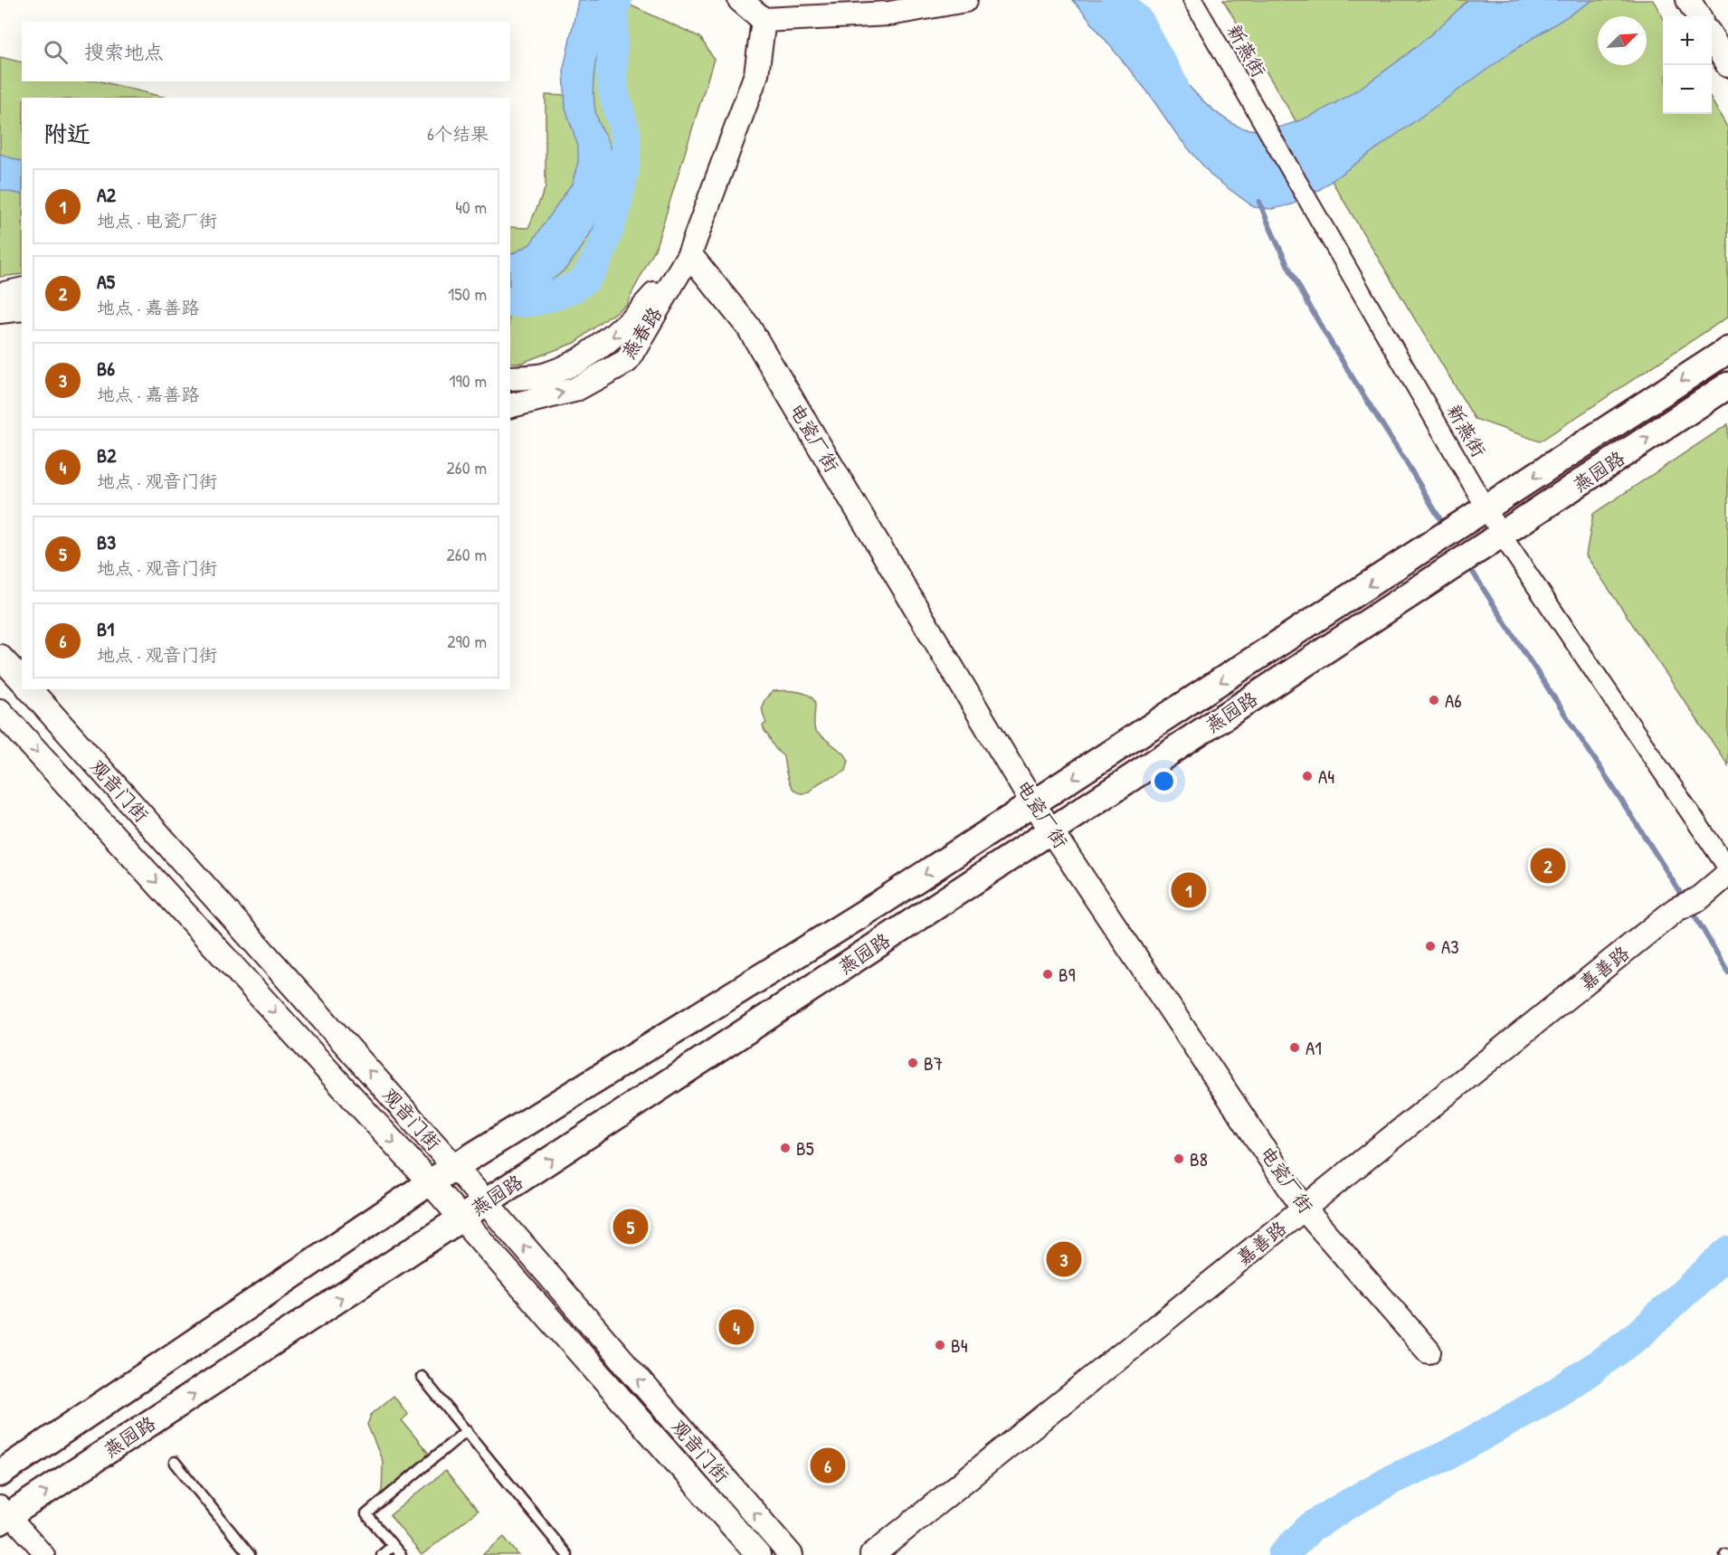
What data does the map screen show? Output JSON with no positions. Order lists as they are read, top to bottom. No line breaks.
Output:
{"streets":{"main road":["燕园路"],"street":["新燕街","燕春路","电瓷厂街","观音门街","嘉善路"]},"crossings":[["新燕街","燕园路"],["燕春路","电瓷厂街"],["电瓷厂街","燕园路"],["电瓷厂街","嘉善路"],["燕园路","观音门街"]],"places":["A6","A4","A3","B9","A1","B7","B5","B8","B4"],"north":"top right","page":{"map_buttons":["+","−"],"search":"搜索地点","heading":["附近","6个结果"],"list":[{"mark":"1","name":"A2","note":"地点 · 电瓷厂街","value":"40 m"},{"mark":"2","name":"A5","note":"地点 · 嘉善路","value":"150 m"},{"mark":"3","name":"B6","note":"地点 · 嘉善路","value":"190 m"},{"mark":"4","name":"B2","note":"地点 · 观音门街","value":"260 m"},{"mark":"5","name":"B3","note":"地点 · 观音门街","value":"260 m"},{"mark":"6","name":"B1","note":"地点 · 观音门街","value":"290 m"}],"pins":["2","1","5","3","4","6"]}}
